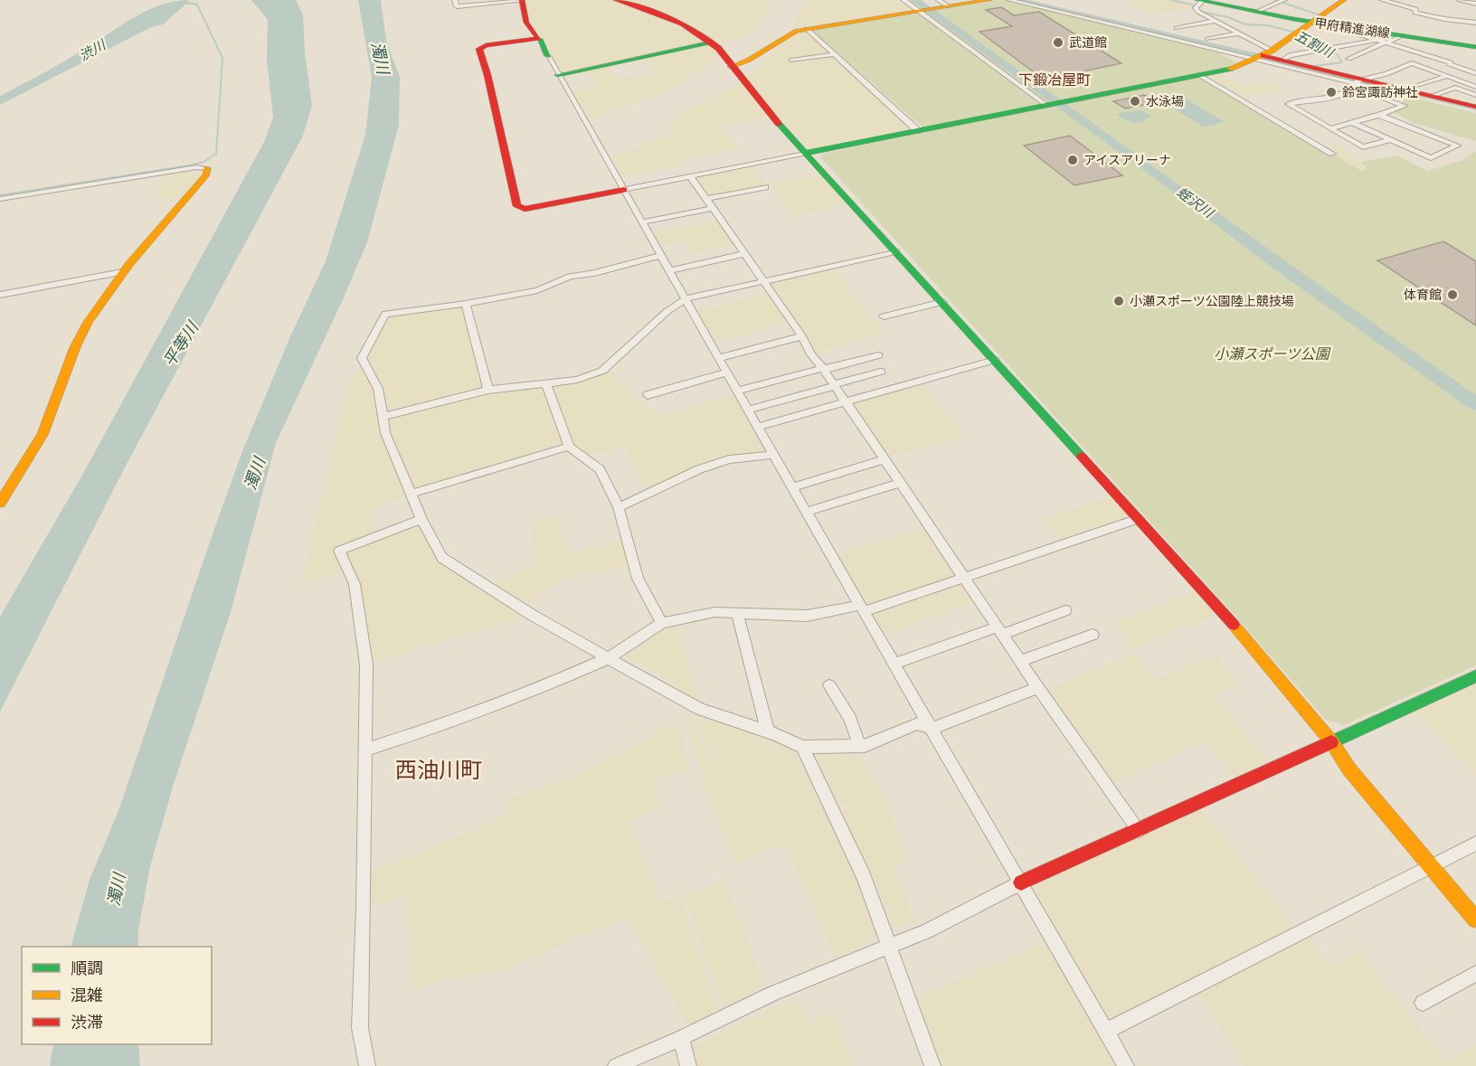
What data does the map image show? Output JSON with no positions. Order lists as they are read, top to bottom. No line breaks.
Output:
{"streets":{"street":["甲府精進湖線"]},"districts":["下鍛冶屋町","西油川町"],"water":["五割川","渋川","濁川","蛭沢川","平等川"],"parks":["小瀬スポーツ公園"],"places":["武道館","鈴宮諏訪神社","水泳場","アイスアリーナ","体育館","小瀬スポーツ公園陸上競技場"],"legend":["順調","混雑","渋滞"]}
